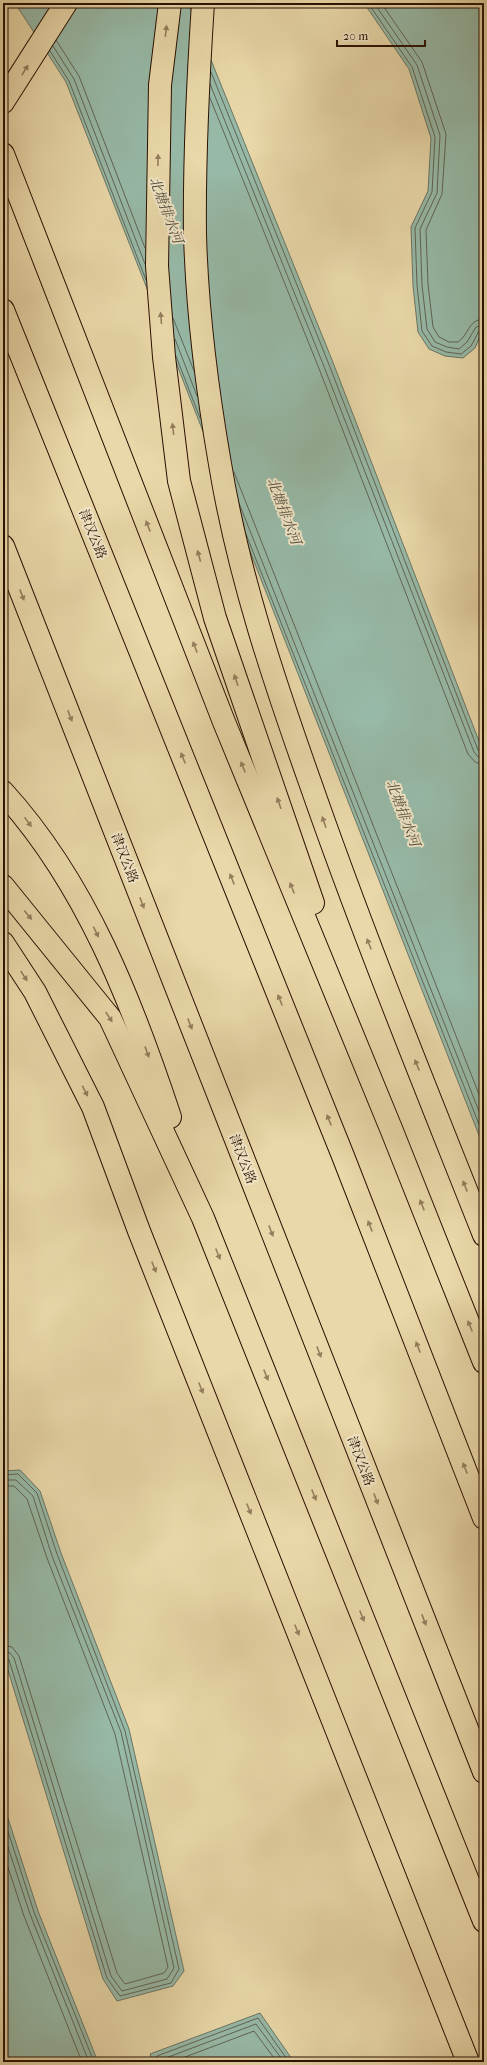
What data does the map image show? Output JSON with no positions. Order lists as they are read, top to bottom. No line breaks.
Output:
{"streets":{"main road":["津汉公路"]},"water":["北塘排水河"],"scale_bar":"20 m"}
